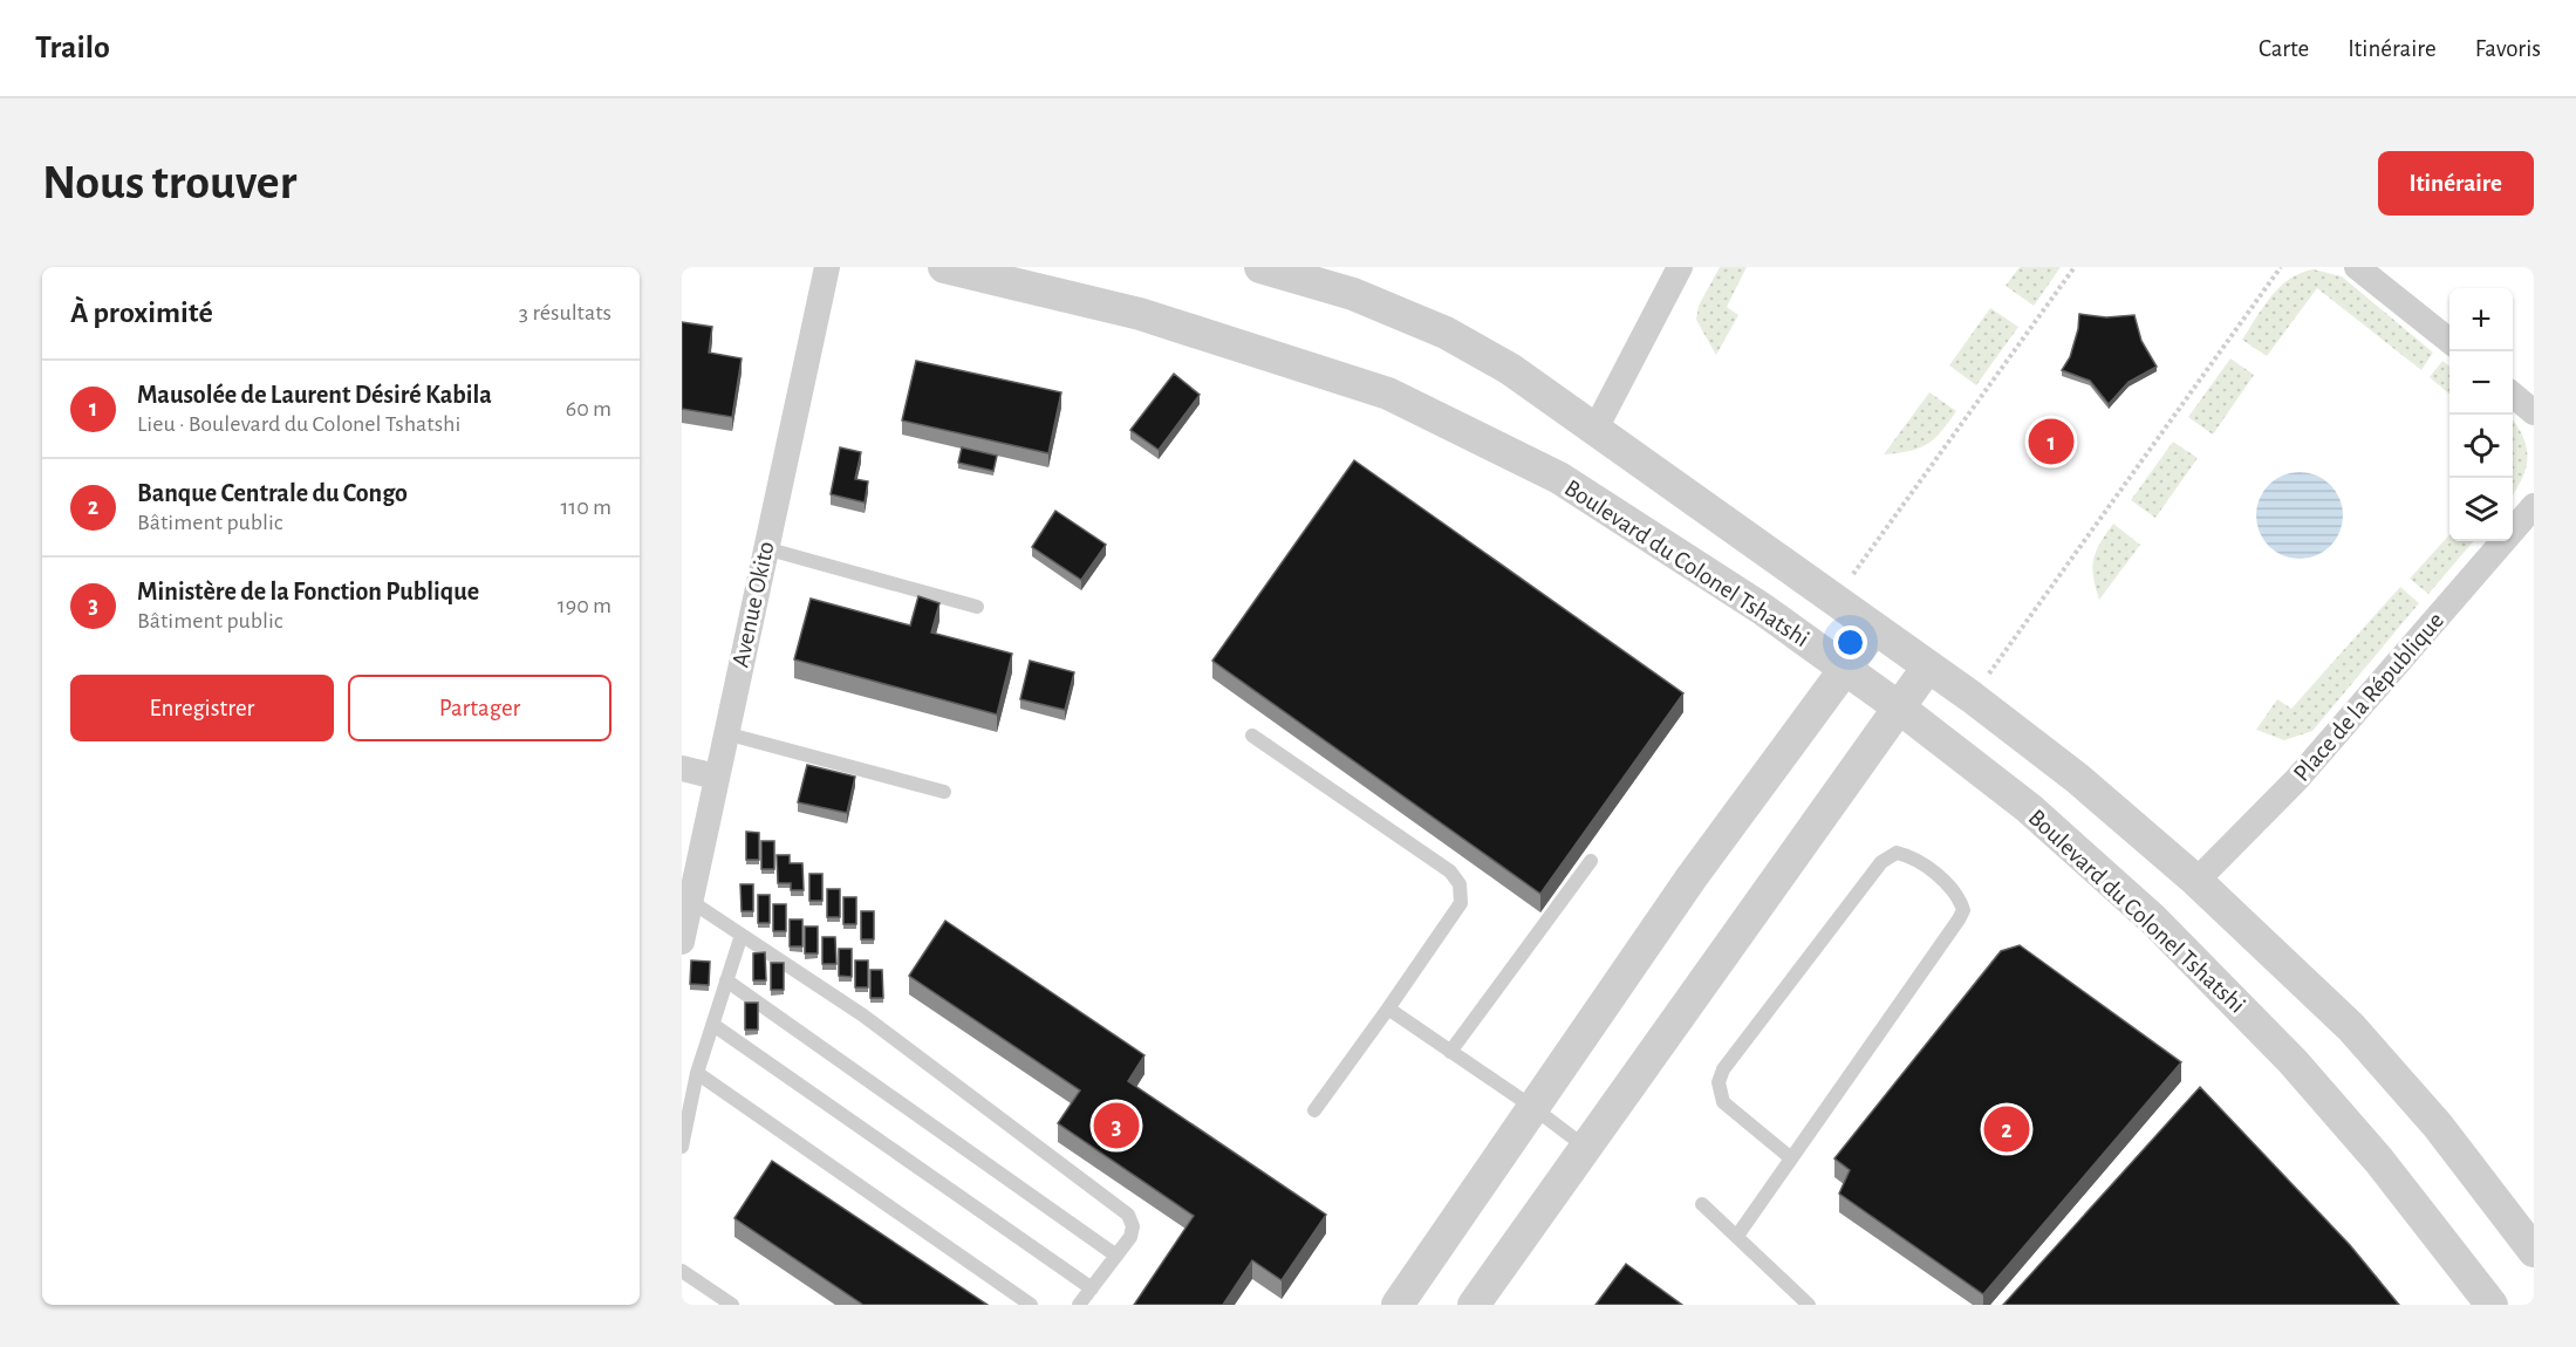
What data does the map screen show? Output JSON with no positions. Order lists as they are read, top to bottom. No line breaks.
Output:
{"streets":{"street":["Boulevard du Colonel Tshatshi","Avenue Okito","Place de la République"]},"crossings":[["Boulevard du Colonel Tshatshi","Place de la République"]],"page":{"header":"Trailo","nav":["Carte","Itinéraire","Favoris"],"buttons":["Itinéraire",["Enregistrer","Partager"]],"title":"Nous trouver","heading":["À proximité","3 résultats"],"map_buttons":["+","−"],"list":[{"mark":"1","name":"Mausolée de Laurent Désiré Kabila","note":"Lieu · Boulevard du Colonel Tshatshi","value":"60 m"},{"mark":"2","name":"Banque Centrale du Congo","note":"Bâtiment public","value":"110 m"},{"mark":"3","name":"Ministère de la Fonction Publique","note":"Bâtiment public","value":"190 m"}],"pins":["1","3","2"]}}
